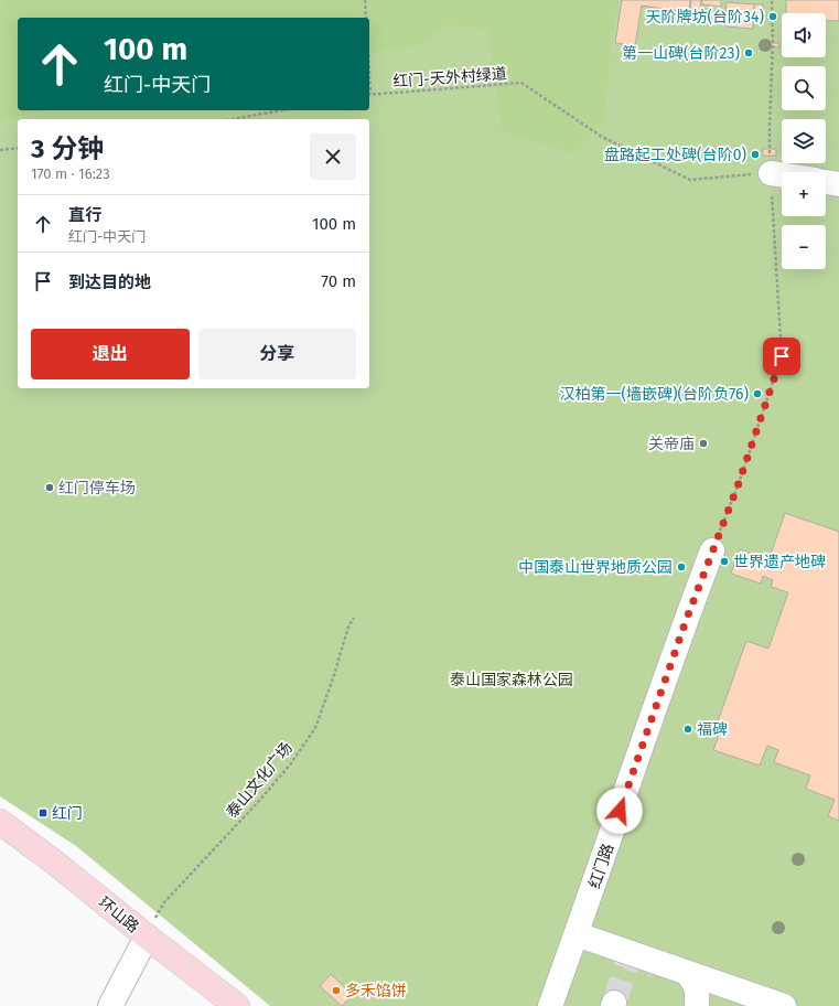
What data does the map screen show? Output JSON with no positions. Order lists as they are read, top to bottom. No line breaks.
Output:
{"streets":{"main road":["环山路"],"street":["红门路"],"path":["红门-天外村绿道","泰山文化广场"]},"crossings":[["泰山文化广场","环山路"]],"parks":["泰山国家森林公园"],"places":{"other":["天阶牌坊(台阶34)","第一山碑(台阶23)","盘路起工处碑(台阶0)","汉柏第一(墙嵌碑)(台阶负76)","关帝庙","红门停车场","世界遗产地碑","中国泰山世界地质公园","福碑","多禾馅饼"],"transit":["红门"]},"page":{"map_buttons":["+","−"],"turn":["100 m","红门-中天门"],"heading":["3 分钟","170 m · 16:23"],"list":[{"name":"直行","note":"红门-中天门","value":"100 m"},{"name":"到达目的地","value":"70 m"}],"buttons":["退出","分享"]}}
